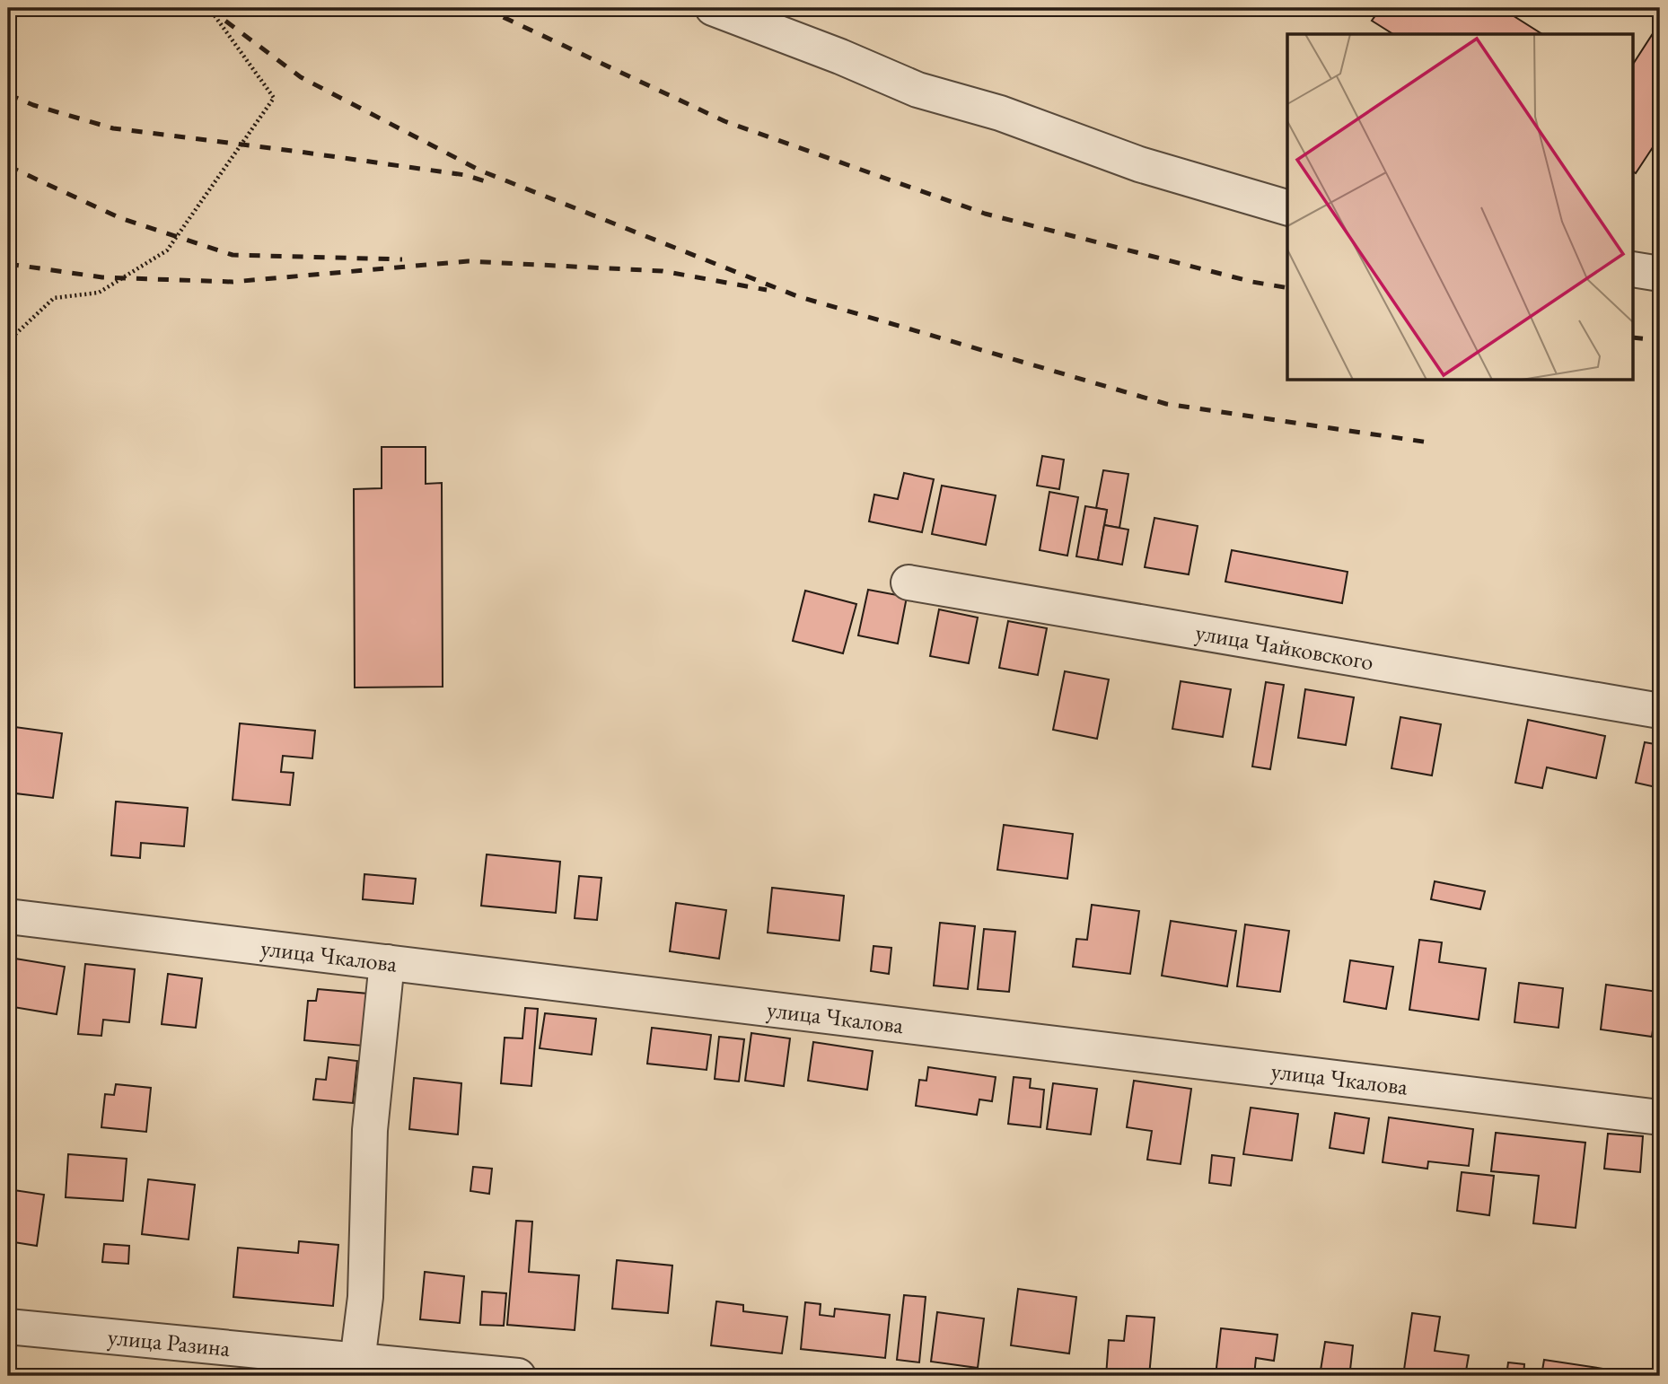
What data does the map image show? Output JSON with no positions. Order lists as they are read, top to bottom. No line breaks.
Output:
{"streets":{"street":["улица Чайковского","улица Чкалова","улица Разина"]}}
